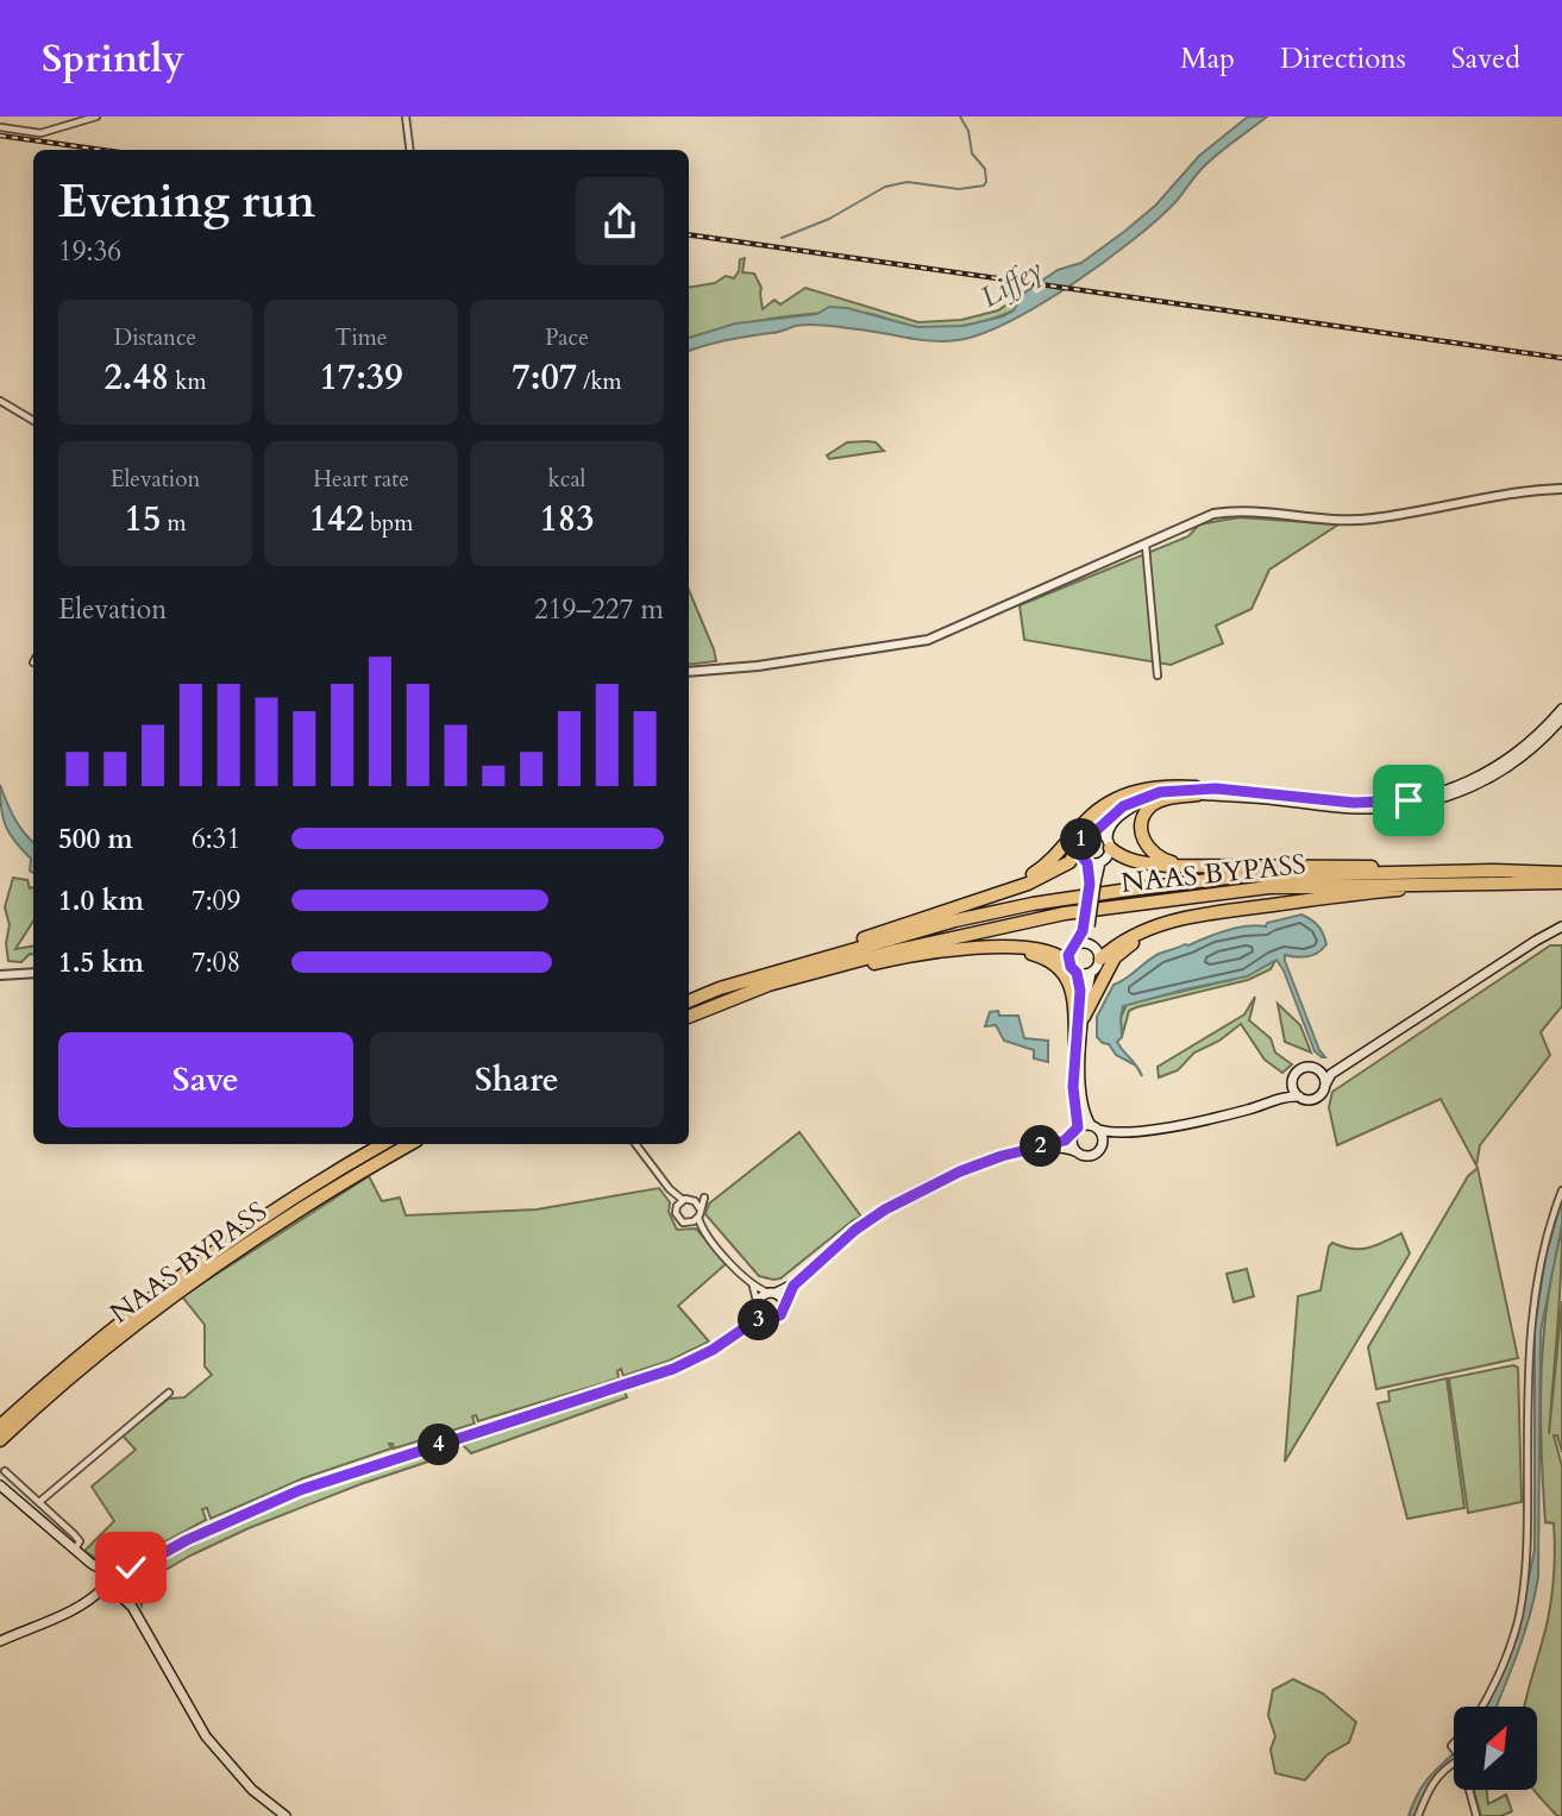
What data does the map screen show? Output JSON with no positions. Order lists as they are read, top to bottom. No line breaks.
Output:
{"streets":{"highway":["NAAS BYPASS"]},"water":["Liffey"],"north":"top right","page":{"header":"Sprintly","nav":["Map","Directions","Saved"],"heading":["Evening run","19:36"],"stats":[["Distance","2.48 km"],["Time","17:39"],["Pace","7:07 /km"],["Elevation","15 m"],["Heart rate","142 bpm"],["kcal","183"]],"chart":["Elevation","219–227 m"],"list":[{"name":"500 m","note":"6:31"},{"name":"1.0 km","note":"7:09"},{"name":"1.5 km","note":"7:08"}],"pins":["1","2","3","4"],"buttons":["Save","Share"]}}
